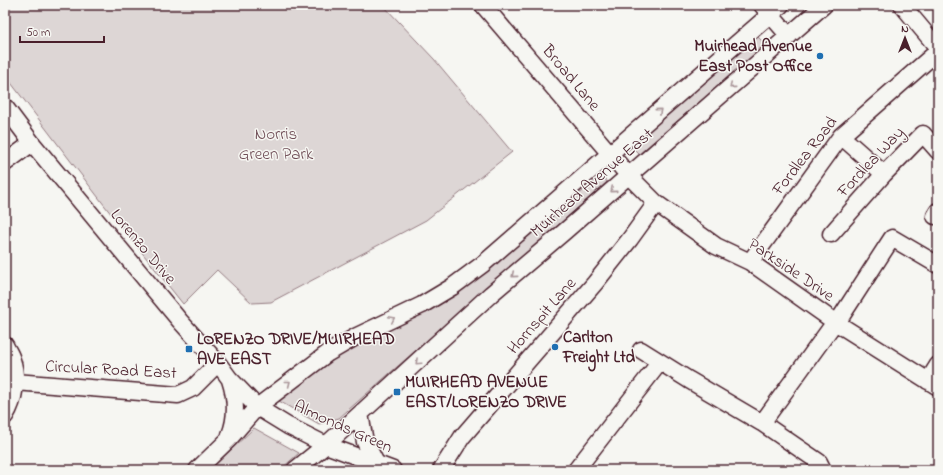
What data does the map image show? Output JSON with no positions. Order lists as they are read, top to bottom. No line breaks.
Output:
{"streets":{"street":["Broad Lane","Fordlea Road","Fordlea Way","Muirhead Avenue East","Lorenzo Drive","Parkside Drive","Hornspit Lane","Circular Road East","Almonds Green"]},"crossings":[["Broad Lane","Muirhead Avenue East"],["Broad Lane","Parkside Drive"],["Fordlea Road","Parkside Drive"],["Muirhead Avenue East","Lorenzo Drive"],["Muirhead Avenue East","Parkside Drive"],["Muirhead Avenue East","Almonds Green"],["Lorenzo Drive","Circular Road East"],["Lorenzo Drive","Almonds Green"],["Parkside Drive","Hornspit Lane"]],"parks":["Norris Green Park"],"places":{"other":["Muirhead Avenue East Post Office","Carlton Freight Ltd"],"transit":["LORENZO DRIVE/MUIRHEAD AVE EAST","MUIRHEAD AVENUE EAST/LORENZO DRIVE"]},"scale_bar":"50 m","north":"top"}
